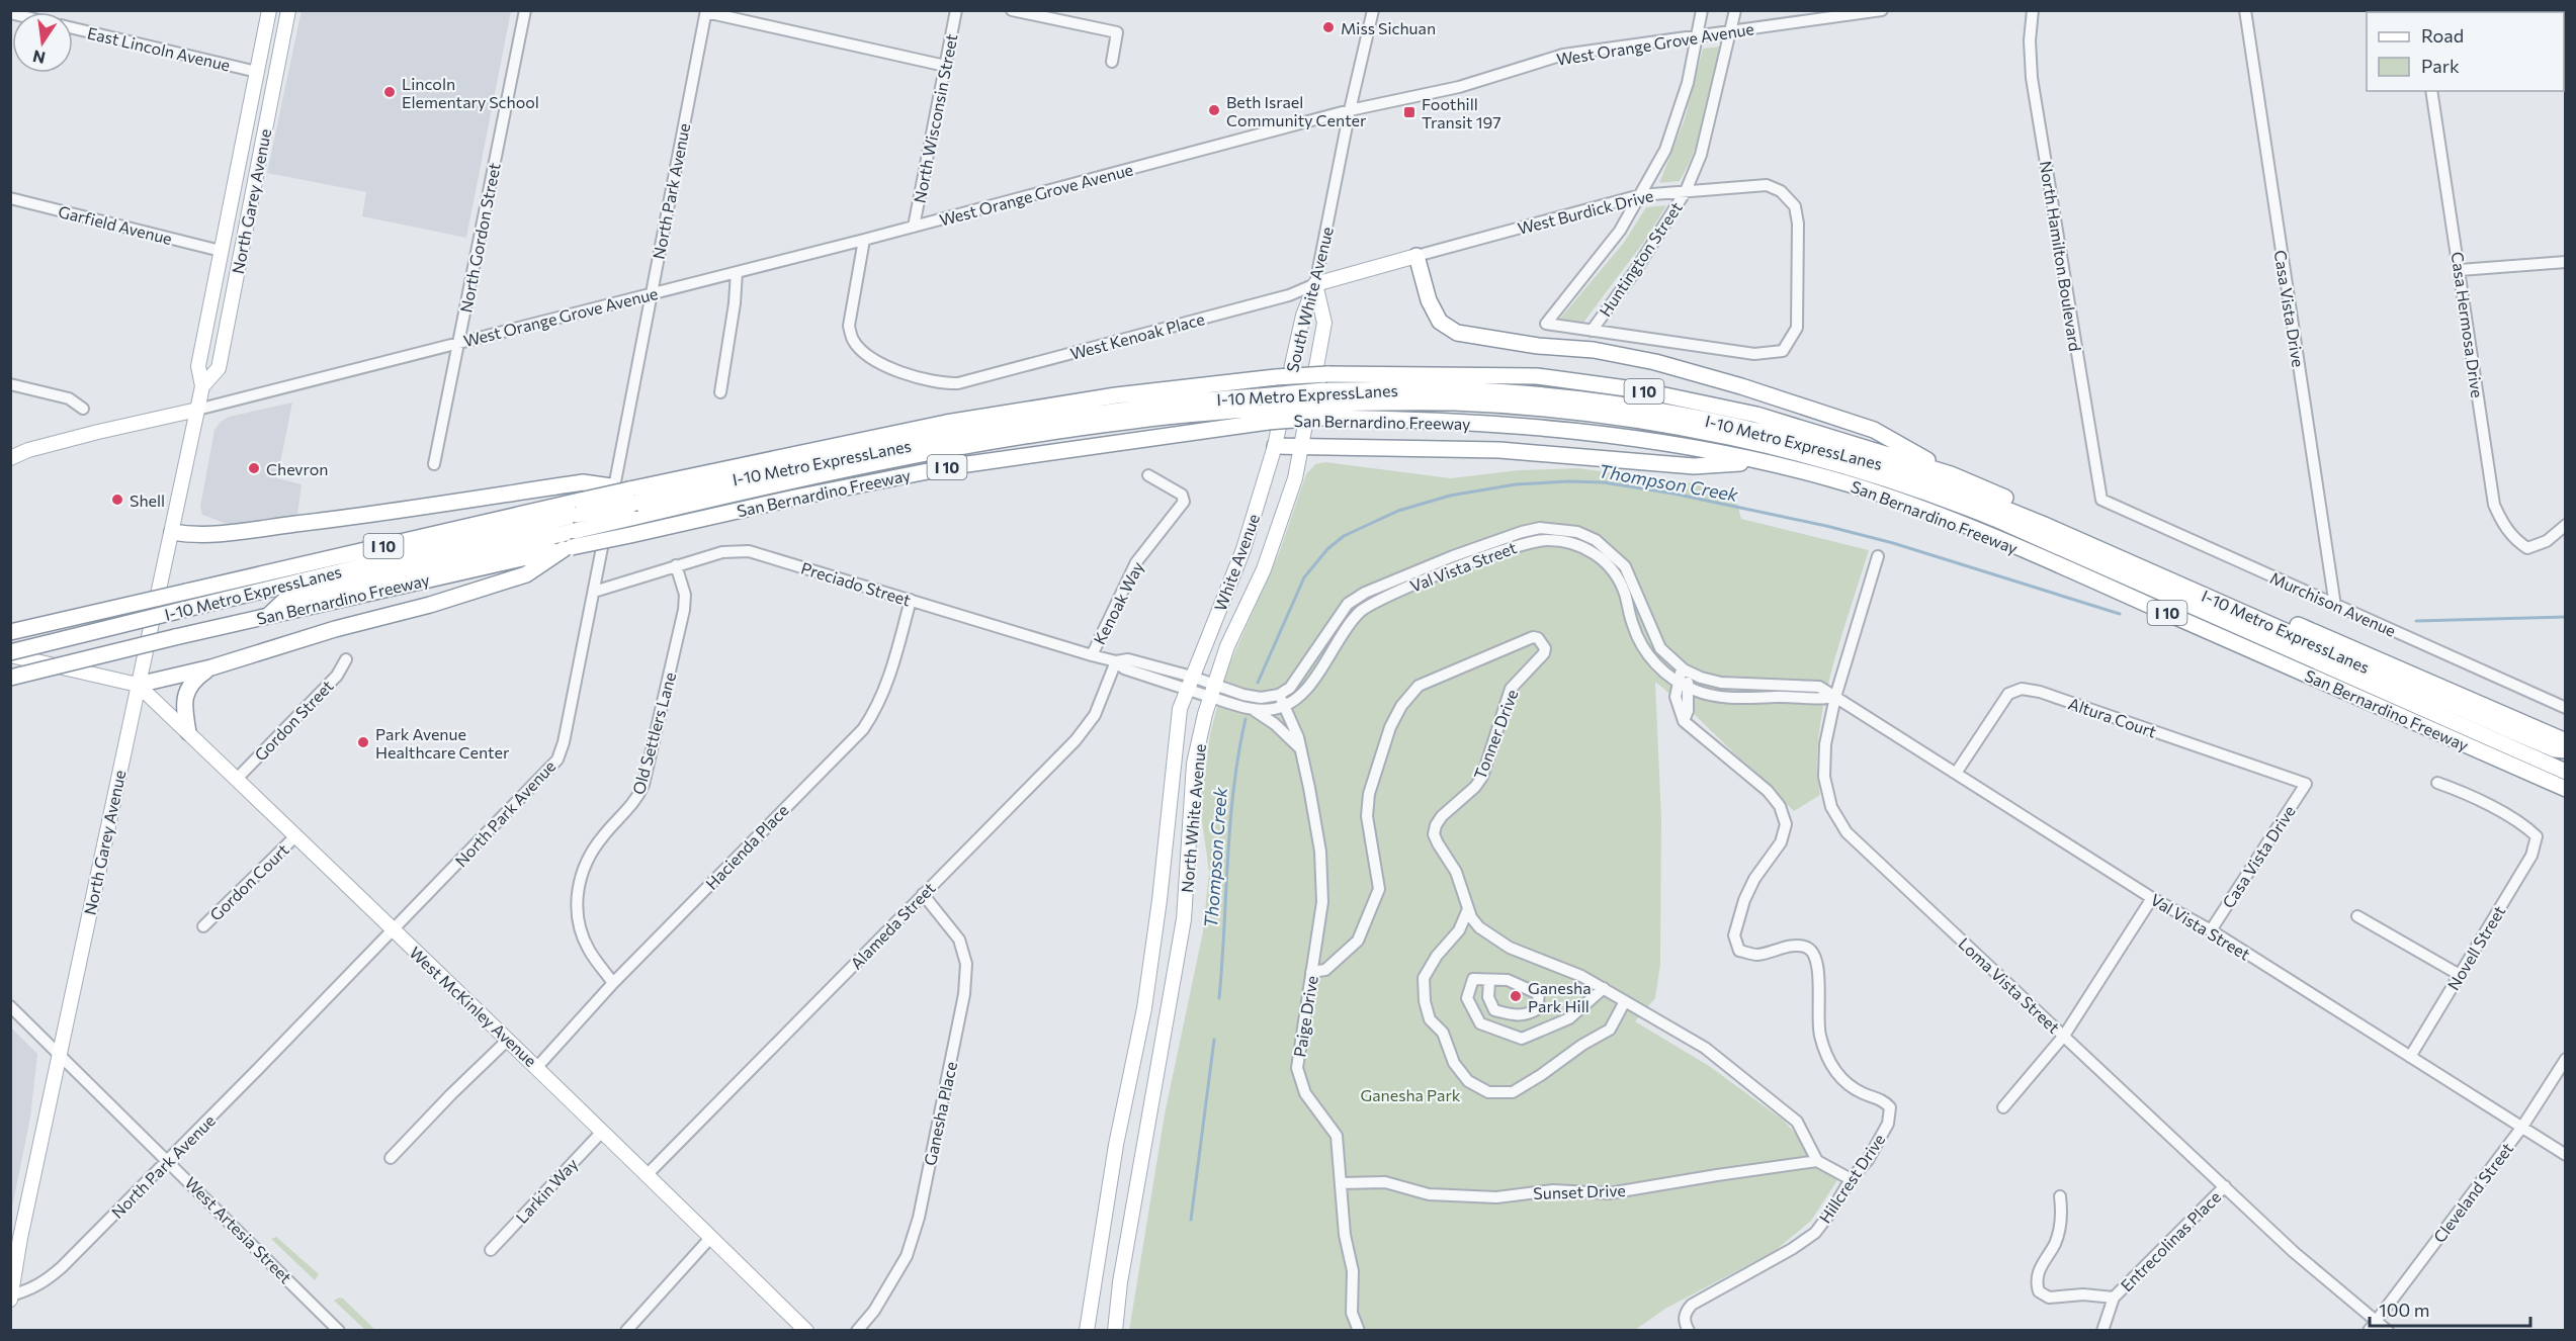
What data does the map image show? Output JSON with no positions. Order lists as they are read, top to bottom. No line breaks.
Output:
{"streets":{"highway":["I 10","I-10 Metro ExpressLanes","San Bernardino Freeway"],"main road":["North Garey Avenue","West Burdick Drive","South White Avenue","White Avenue","North White Avenue","West McKinley Avenue"],"street":["West Orange Grove Avenue","East Lincoln Avenue","North Wisconsin Street","North Park Avenue","Garfield Avenue","North Gordon Street","North Hamilton Boulevard","Huntington Street","Casa Vista Drive","Casa Hermosa Drive","West Kenoak Place","Val Vista Street","Preciado Street","Kenoak Way","Murchison Avenue","Altura Court","Gordon Street","Old Settlers Lane","Tonner Drive","Hacienda Place","Gordon Court","Alameda Street","Novell Street","Loma Vista Street","Paige Drive","Ganesha Place","Hillcrest Drive","Larkin Way","Sunset Drive","Cleveland Street","West Artesia Street","Entrecolinas Place"]},"crossings":[["West Orange Grove Avenue","North Wisconsin Street"],["West Orange Grove Avenue","North Park Avenue"],["West Orange Grove Avenue","North Garey Avenue"],["West Orange Grove Avenue","North Gordon Street"],["West Orange Grove Avenue","Huntington Street"],["West Orange Grove Avenue","South White Avenue"],["West Orange Grove Avenue","West Kenoak Place"],["East Lincoln Avenue","North Garey Avenue"],["North Park Avenue","North Garey Avenue"],["North Park Avenue","Preciado Street"],["North Park Avenue","West McKinley Avenue"],["North Park Avenue","West Artesia Street"],["North Garey Avenue","Garfield Avenue"],["North Garey Avenue","West McKinley Avenue"],["North Garey Avenue","West Artesia Street"],["West Burdick Drive","Huntington Street"],["West Burdick Drive","South White Avenue"],["West Burdick Drive","West Kenoak Place"],["West Burdick Drive","North White Avenue"],["North Hamilton Boulevard","Murchison Avenue"],["South White Avenue","West Kenoak Place"],["South White Avenue","White Avenue"],["South White Avenue","North White Avenue"],["Casa Vista Drive","Val Vista Street"],["Casa Vista Drive","Murchison Avenue"],["Casa Vista Drive","Altura Court"],["West Kenoak Place","North White Avenue"],["I 10","I-10 Metro ExpressLanes"],["I-10 Metro ExpressLanes","San Bernardino Freeway"],["White Avenue","Preciado Street"],["White Avenue","North White Avenue"],["Val Vista Street","Altura Court"],["Val Vista Street","Novell Street"],["Val Vista Street","Loma Vista Street"],["Val Vista Street","Paige Drive"],["Val Vista Street","Hillcrest Drive"],["Val Vista Street","Cleveland Street"],["Preciado Street","Kenoak Way"],["Preciado Street","Old Settlers Lane"],["Preciado Street","North White Avenue"],["Preciado Street","Hacienda Place"],["Preciado Street","Alameda Street"],["Gordon Street","West McKinley Avenue"],["Old Settlers Lane","Hacienda Place"],["Tonner Drive","Paige Drive"],["Tonner Drive","Sunset Drive"],["Hacienda Place","West McKinley Avenue"],["Gordon Court","West McKinley Avenue"],["Alameda Street","West McKinley Avenue"],["Alameda Street","Ganesha Place"],["Loma Vista Street","Cleveland Street"],["Loma Vista Street","Entrecolinas Place"],["West McKinley Avenue","Larkin Way"],["Paige Drive","Sunset Drive"]],"water":["Thompson Creek"],"parks":["Ganesha Park"],"places":{"other":["Miss Sichuan","Lincoln Elementary School","Beth Israel Community Center","Chevron","Shell","Park Avenue Healthcare Center","Ganesha Park Hill"],"transit":["Foothill Transit 197"]},"legend":["Road","Park"],"scale_bar":"100 m","north":"bottom"}
